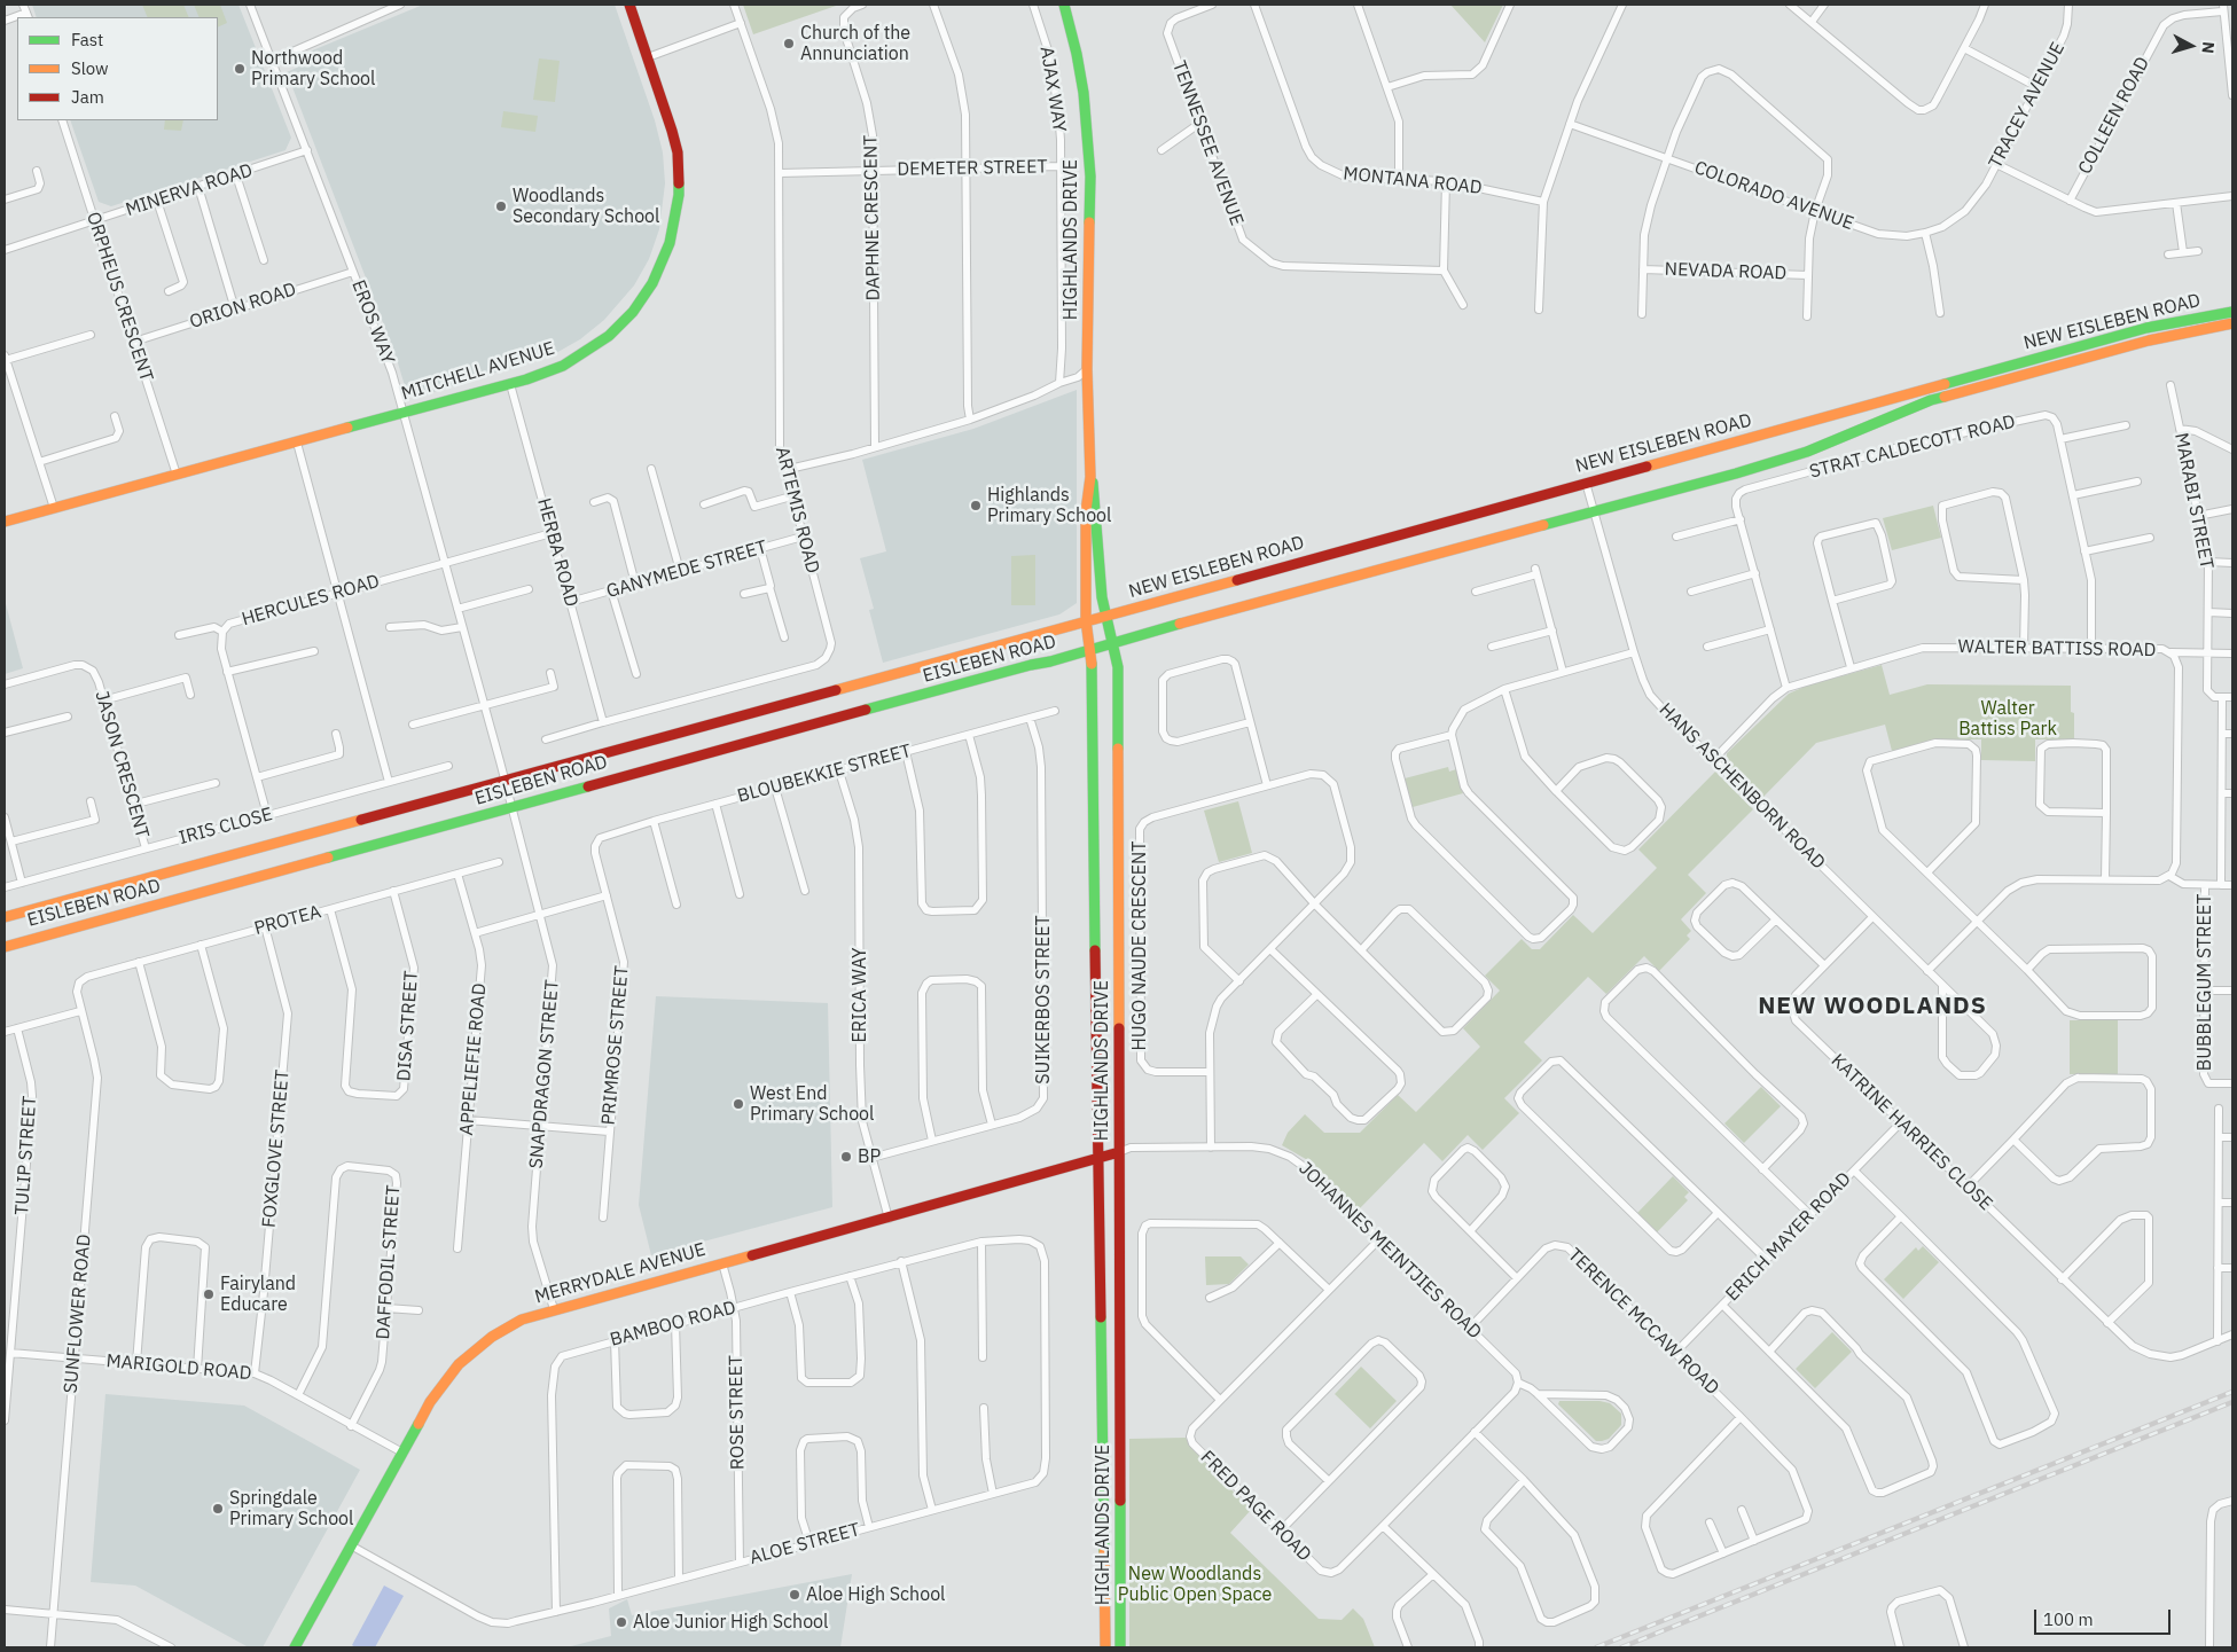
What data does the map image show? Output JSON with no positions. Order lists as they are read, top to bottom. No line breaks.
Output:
{"streets":{"main road":["HIGHLANDS DRIVE","NEW EISLEBEN ROAD","MITCHELL AVENUE","EISLEBEN ROAD","MERRYDALE AVENUE"],"street":["AJAX WAY","TRACEY AVENUE","COLLEEN ROAD","TENNESSEE AVENUE","DEMETER STREET","MONTANA ROAD","MINERVA ROAD","COLORADO AVENUE","DAPHNE CRESCENT","NEVADA ROAD","ORPHEUS CRESCENT","ORION ROAD","EROS WAY","STRAT CALDECOTT ROAD","MARABI STREET","ARTEMIS ROAD","HERBA ROAD","GANYMEDE STREET","HERCULES ROAD","WALTER BATTISS ROAD","JASON CRESCENT","BLOUBEKKIE STREET","HANS ASCHENBORN ROAD","IRIS CLOSE","PROTEA","HUGO NAUDE CRESCENT","BUBBLEGUM STREET","ERICA WAY","SUIKERBOS STREET","DISA STREET","PRIMROSE STREET","APPELIEFIE ROAD","SNAPDRAGON STREET","KATRINE HARRIES CLOSE","FOXGLOVE STREET","TULIP STREET","ERICH MAYER ROAD","JOHANNES MEINTJIES ROAD","DAFFODIL STREET","SUNFLOWER ROAD","TERENCE MCCAW ROAD","BAMBOO ROAD","MARIGOLD ROAD","ROSE STREET","FRED PAGE ROAD","ALOE STREET"]},"crossings":[["AJAX WAY","DEMETER STREET"],["TRACEY AVENUE","COLORADO AVENUE"],["DEMETER STREET","DAPHNE CRESCENT"],["DEMETER STREET","ARTEMIS ROAD"],["MINERVA ROAD","ORPHEUS CRESCENT"],["MINERVA ROAD","EROS WAY"],["HIGHLANDS DRIVE","NEW EISLEBEN ROAD"],["HIGHLANDS DRIVE","EISLEBEN ROAD"],["HIGHLANDS DRIVE","JOHANNES MEINTJIES ROAD"],["HIGHLANDS DRIVE","MERRYDALE AVENUE"],["ORPHEUS CRESCENT","ORION ROAD"],["ORPHEUS CRESCENT","MITCHELL AVENUE"],["ORION ROAD","EROS WAY"],["EROS WAY","MITCHELL AVENUE"],["EROS WAY","HERCULES ROAD"],["EROS WAY","EISLEBEN ROAD"],["EROS WAY","SNAPDRAGON STREET"],["NEW EISLEBEN ROAD","EISLEBEN ROAD"],["NEW EISLEBEN ROAD","HANS ASCHENBORN ROAD"],["MITCHELL AVENUE","HERBA ROAD"],["STRAT CALDECOTT ROAD","WALTER BATTISS ROAD"],["ARTEMIS ROAD","HERBA ROAD"],["ARTEMIS ROAD","GANYMEDE STREET"],["HERBA ROAD","GANYMEDE STREET"],["HERBA ROAD","HERCULES ROAD"],["HERCULES ROAD","IRIS CLOSE"],["WALTER BATTISS ROAD","HANS ASCHENBORN ROAD"],["EISLEBEN ROAD","SNAPDRAGON STREET"],["JASON CRESCENT","IRIS CLOSE"],["BLOUBEKKIE STREET","ERICA WAY"],["BLOUBEKKIE STREET","SUIKERBOS STREET"],["BLOUBEKKIE STREET","PRIMROSE STREET"],["HANS ASCHENBORN ROAD","KATRINE HARRIES CLOSE"],["PROTEA","DISA STREET"],["PROTEA","APPELIEFIE ROAD"],["PROTEA","FOXGLOVE STREET"],["PROTEA","SUNFLOWER ROAD"],["HUGO NAUDE CRESCENT","JOHANNES MEINTJIES ROAD"],["ERICA WAY","SUIKERBOS STREET"],["ERICA WAY","MERRYDALE AVENUE"],["SNAPDRAGON STREET","MERRYDALE AVENUE"],["KATRINE HARRIES CLOSE","ERICH MAYER ROAD"],["FOXGLOVE STREET","MARIGOLD ROAD"],["TULIP STREET","MARIGOLD ROAD"],["ERICH MAYER ROAD","TERENCE MCCAW ROAD"],["JOHANNES MEINTJIES ROAD","MERRYDALE AVENUE"],["JOHANNES MEINTJIES ROAD","TERENCE MCCAW ROAD"],["JOHANNES MEINTJIES ROAD","FRED PAGE ROAD"],["DAFFODIL STREET","MARIGOLD ROAD"],["MERRYDALE AVENUE","MARIGOLD ROAD"],["MERRYDALE AVENUE","ROSE STREET"],["MERRYDALE AVENUE","ALOE STREET"],["SUNFLOWER ROAD","MARIGOLD ROAD"],["BAMBOO ROAD","ROSE STREET"],["BAMBOO ROAD","ALOE STREET"],["ROSE STREET","ALOE STREET"]],"districts":["NEW WOODLANDS"],"parks":["Walter Battiss Park","New Woodlands Public Open Space"],"places":["Church of the Annunciation","Northwood Primary School","Woodlands Secondary School","Highlands Primary School","West End Primary School","BP","Fairyland Educare","Springdale Primary School","Aloe High School","Aloe Junior High School"],"legend":["Fast","Slow","Jam"],"scale_bar":"100 m","north":"right"}
